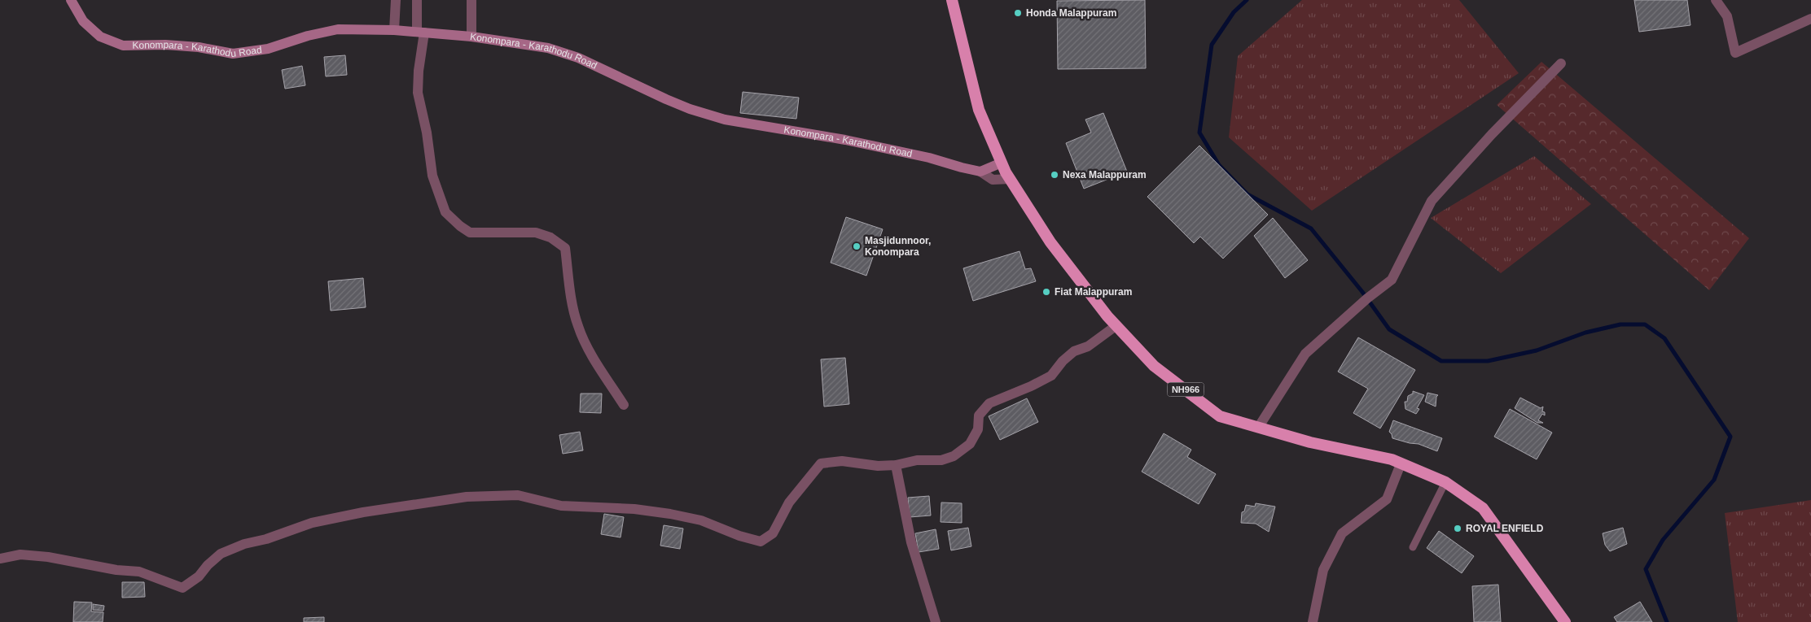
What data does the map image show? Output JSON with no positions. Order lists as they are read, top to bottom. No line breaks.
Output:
{"streets":{"highway":["NH966"],"main road":["Konompara - Karathodu Road"]},"places":["Honda Malappuram","Nexa Malappuram","Masjidunnoor, Konompara","Fiat Malappuram","ROYAL ENFIELD"]}
